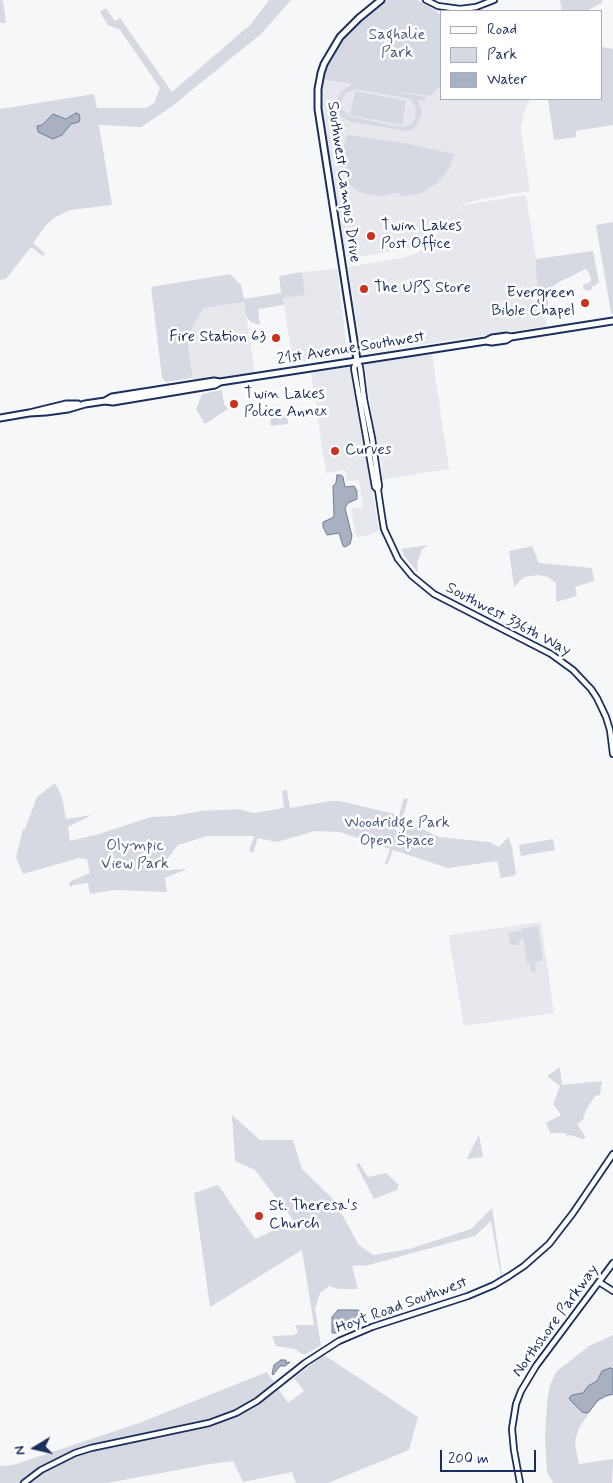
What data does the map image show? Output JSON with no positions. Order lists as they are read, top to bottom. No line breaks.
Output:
{"streets":{"main road":["Southwest Campus Drive","21st Avenue Southwest","Southwest 336th Way","Hoyt Road Southwest","Northshore Parkway"]},"crossings":[["Southwest Campus Drive","21st Avenue Southwest"]],"parks":["Saghalie Park","Woodridge Park Open Space","Olympic View Park"],"places":["Twin Lakes Post Office","The UPS Store","Evergreen Bible Chapel","Fire Station 63","Twin Lakes Police Annex","Curves","St. Theresa's Church"],"legend":["Road","Park","Water"],"scale_bar":"200 m","north":"left"}
